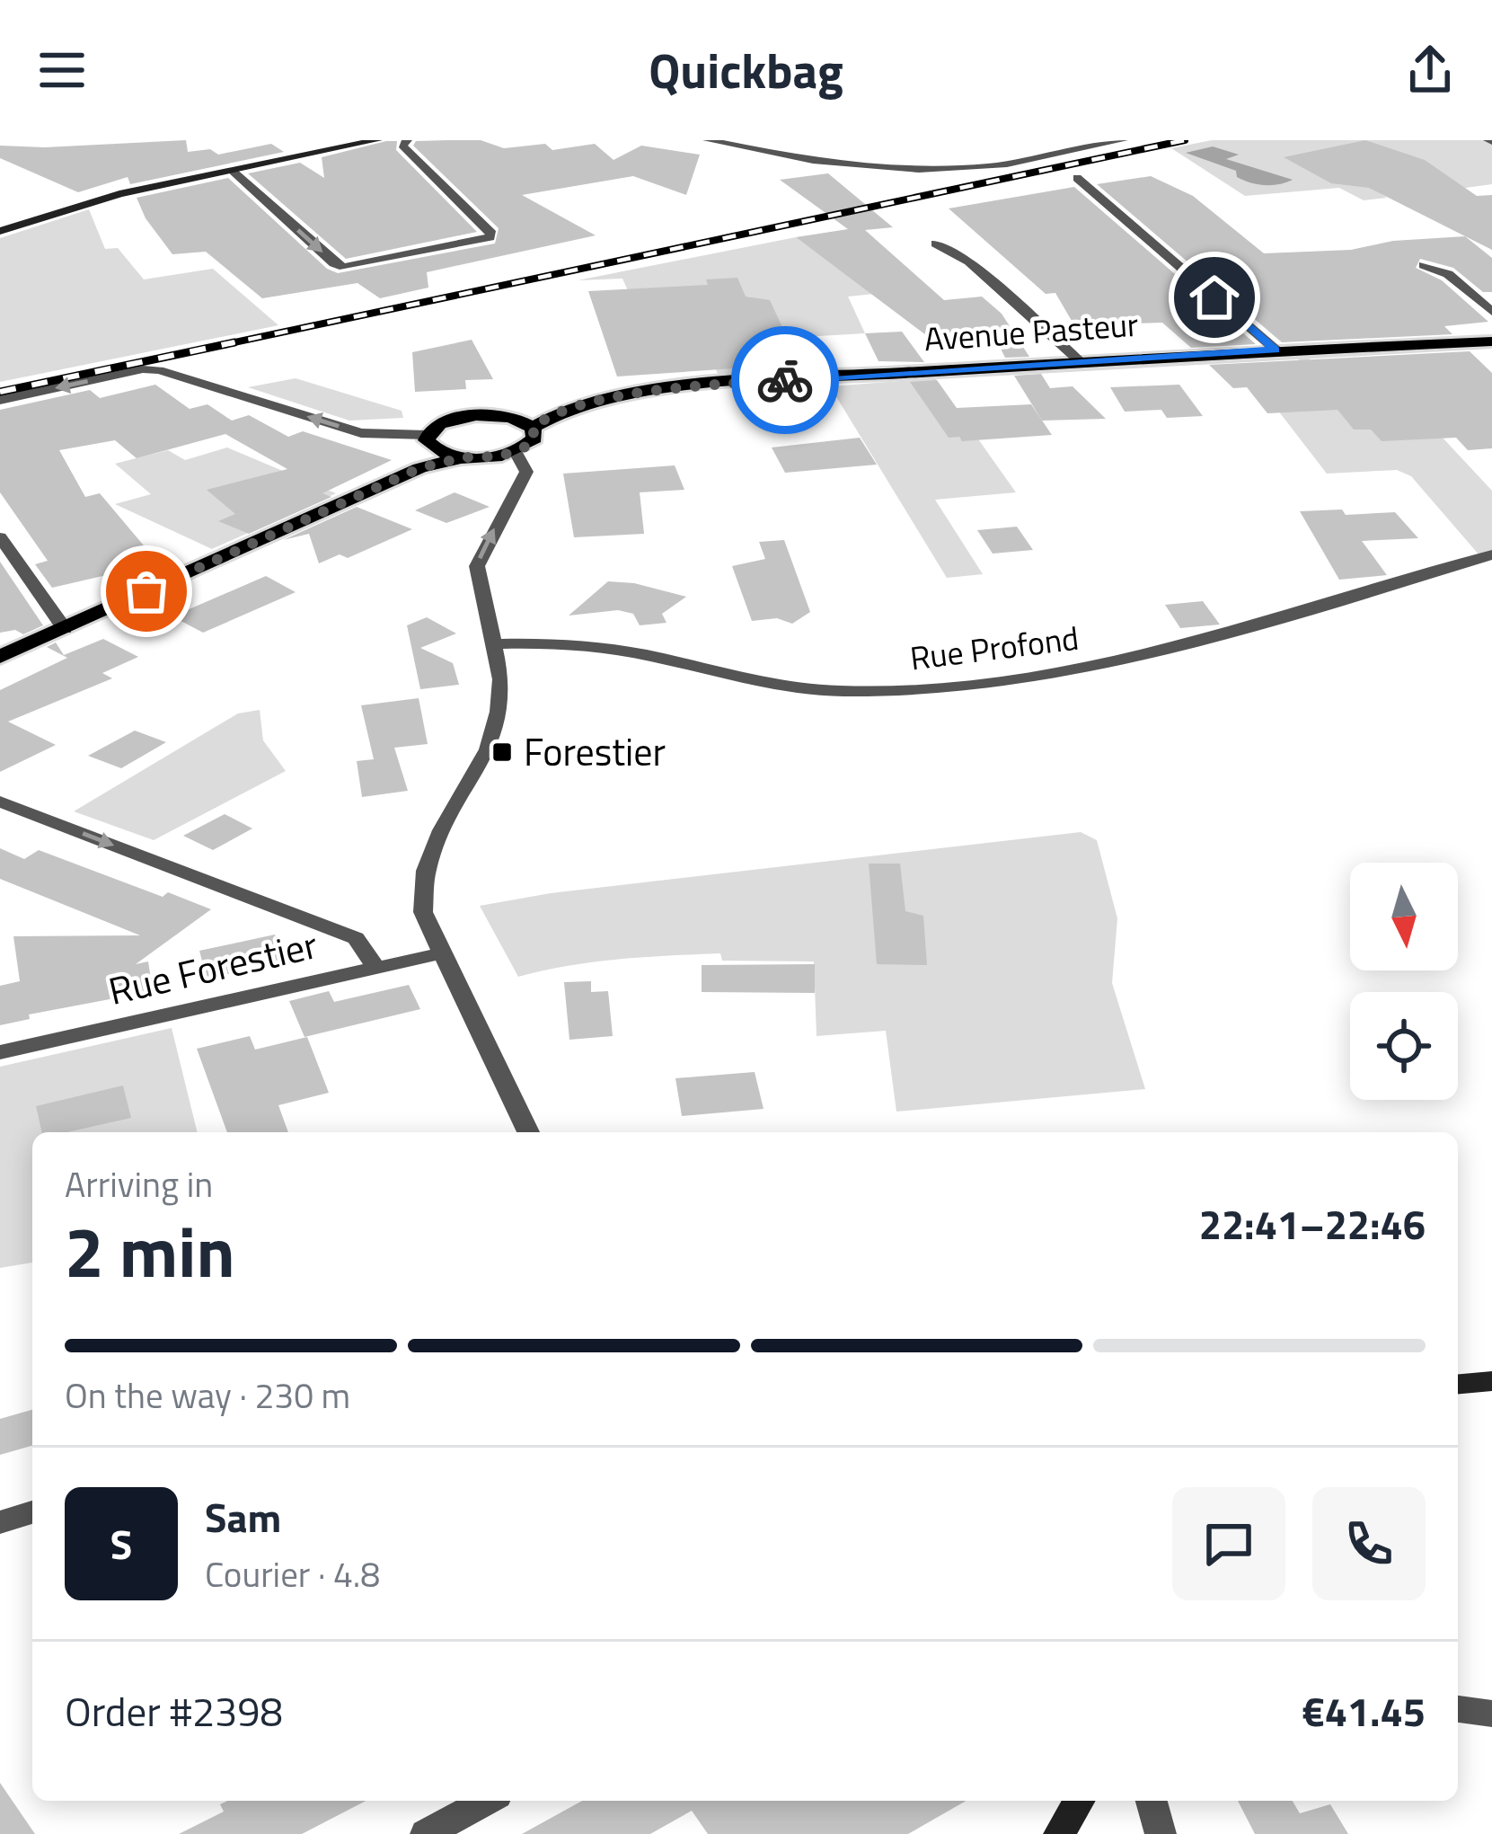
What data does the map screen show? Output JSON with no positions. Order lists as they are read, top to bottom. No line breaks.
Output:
{"streets":{"main road":["Avenue Pasteur"],"street":["Rue Profond","Rue Forestier"]},"places":{"transit":["Forestier"]},"north":"bottom","page":{"header":"Quickbag","heading":["2 min","Arriving in","22:41–22:46"],"panel":["Sam","Courier · 4.8","Order #2398","€41.45"],"bar":"On the way · 230 m","round":"S"}}
